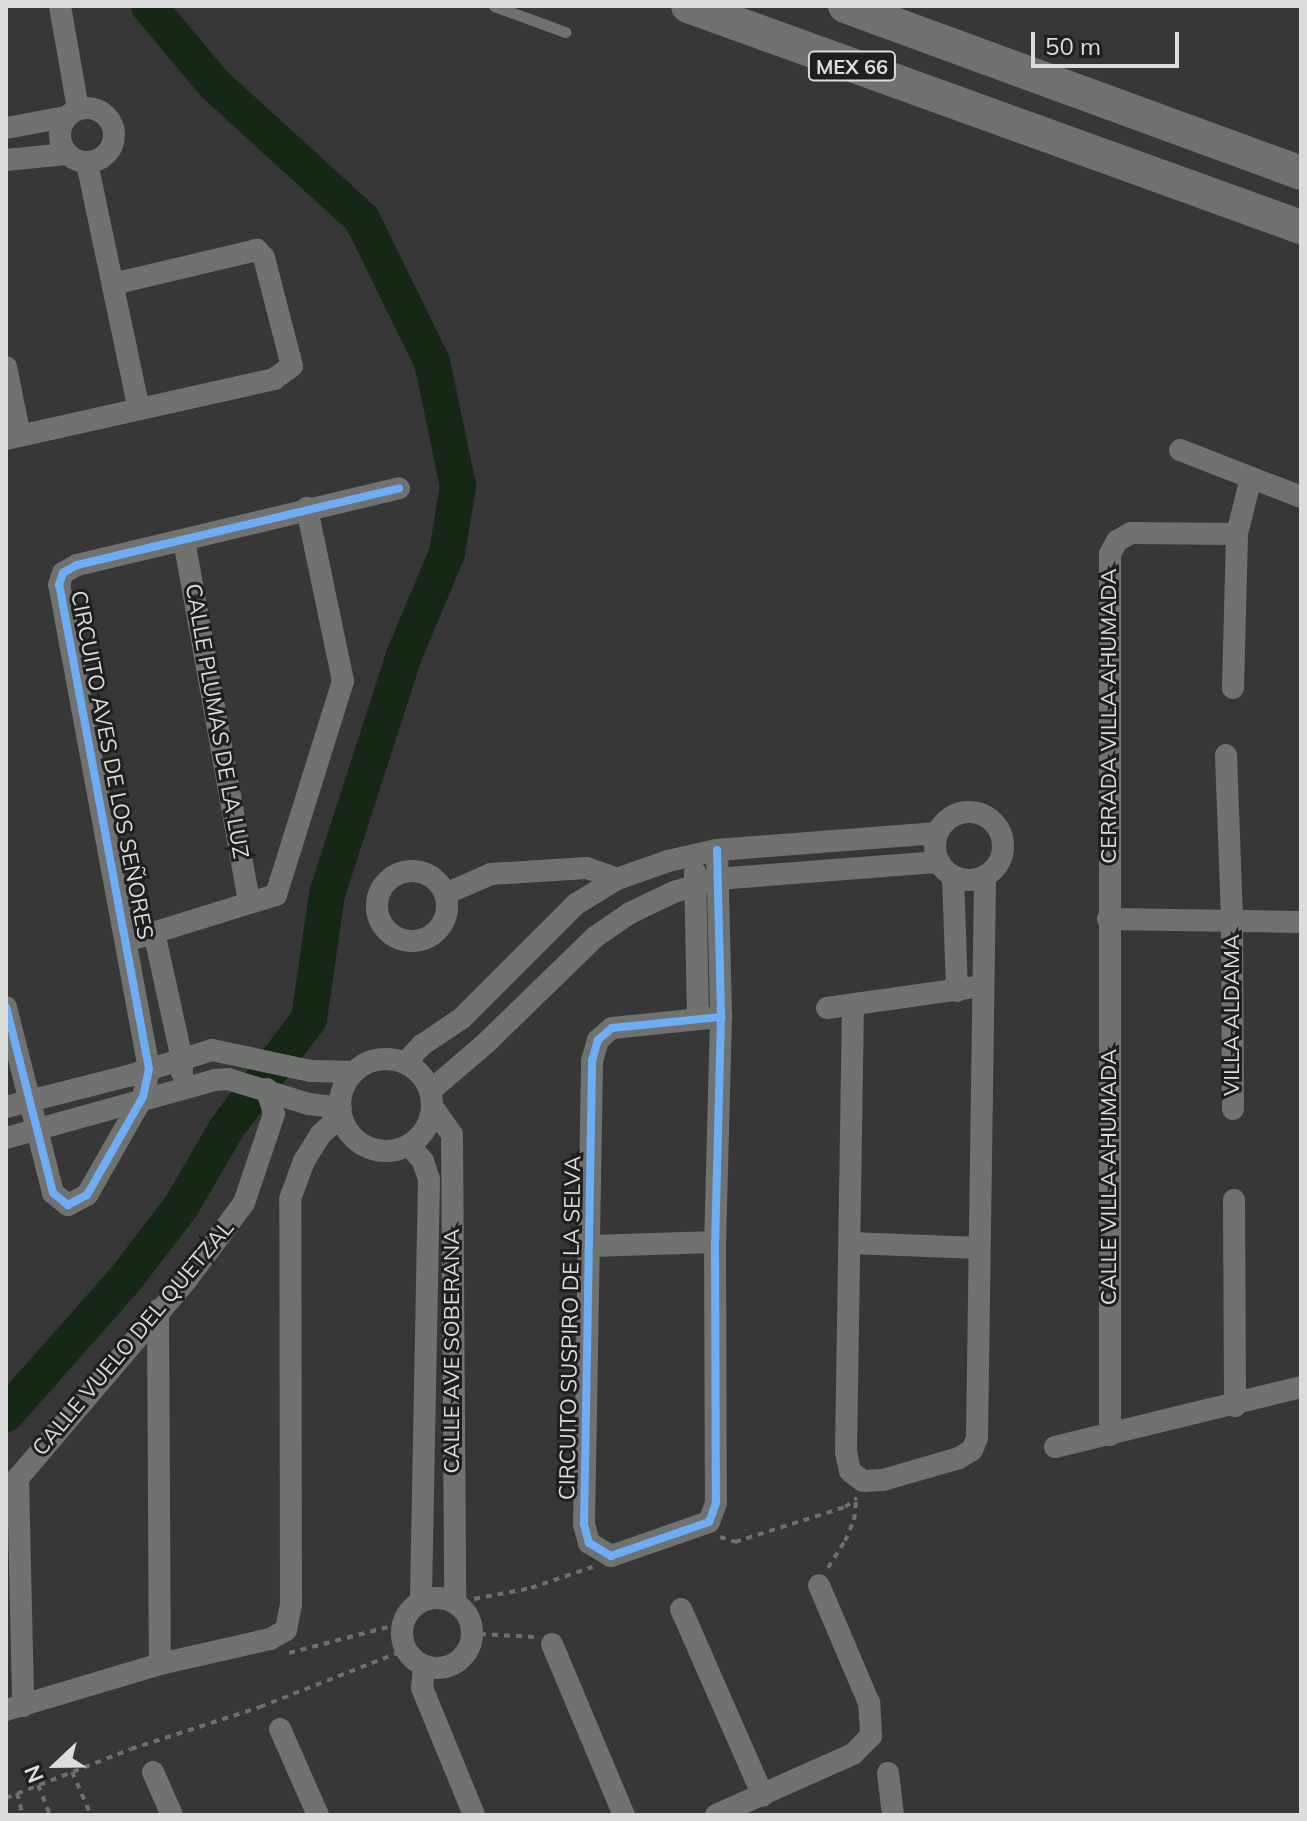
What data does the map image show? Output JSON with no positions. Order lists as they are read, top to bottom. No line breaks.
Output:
{"streets":{"main road":["MEX 66"],"street":["CERRADA VILLA AHUMADA","CALLE PLUMAS DE LA LUZ","CIRCUITO AVES DE LOS SEÑORES","VILLA ALDAMA","CALLE VILLA AHUMADA","CIRCUITO SUSPIRO DE LA SELVA","CALLE VUELO DEL QUETZAL","CALLE AVE SOBERANA"]},"crossings":[["CERRADA VILLA AHUMADA","CALLE VILLA AHUMADA"],["CALLE PLUMAS DE LA LUZ","CIRCUITO AVES DE LOS SEÑORES"]],"scale_bar":"50 m","north":"left"}
